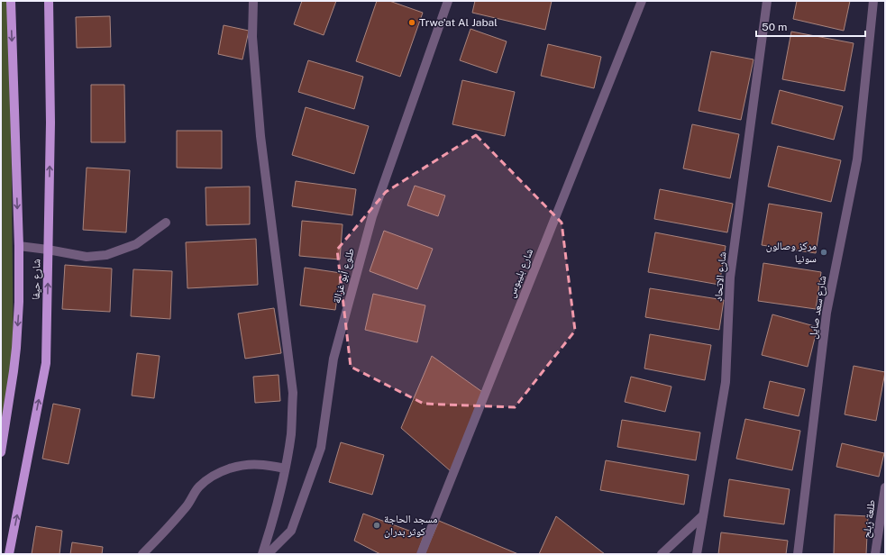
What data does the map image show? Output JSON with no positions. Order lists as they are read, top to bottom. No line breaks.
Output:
{"streets":{"main road":["شارع حيفا"],"street":["شارع بليبوس","طلوع أبو غزالة","شارع الاتحاد","شارع سعد صايل","طلعة زبلح"]},"places":["Trwe'at Al Jabal","مركز وصالون سونيا","مسجد الحاجة كوثر بدران"],"scale_bar":"50 m"}
